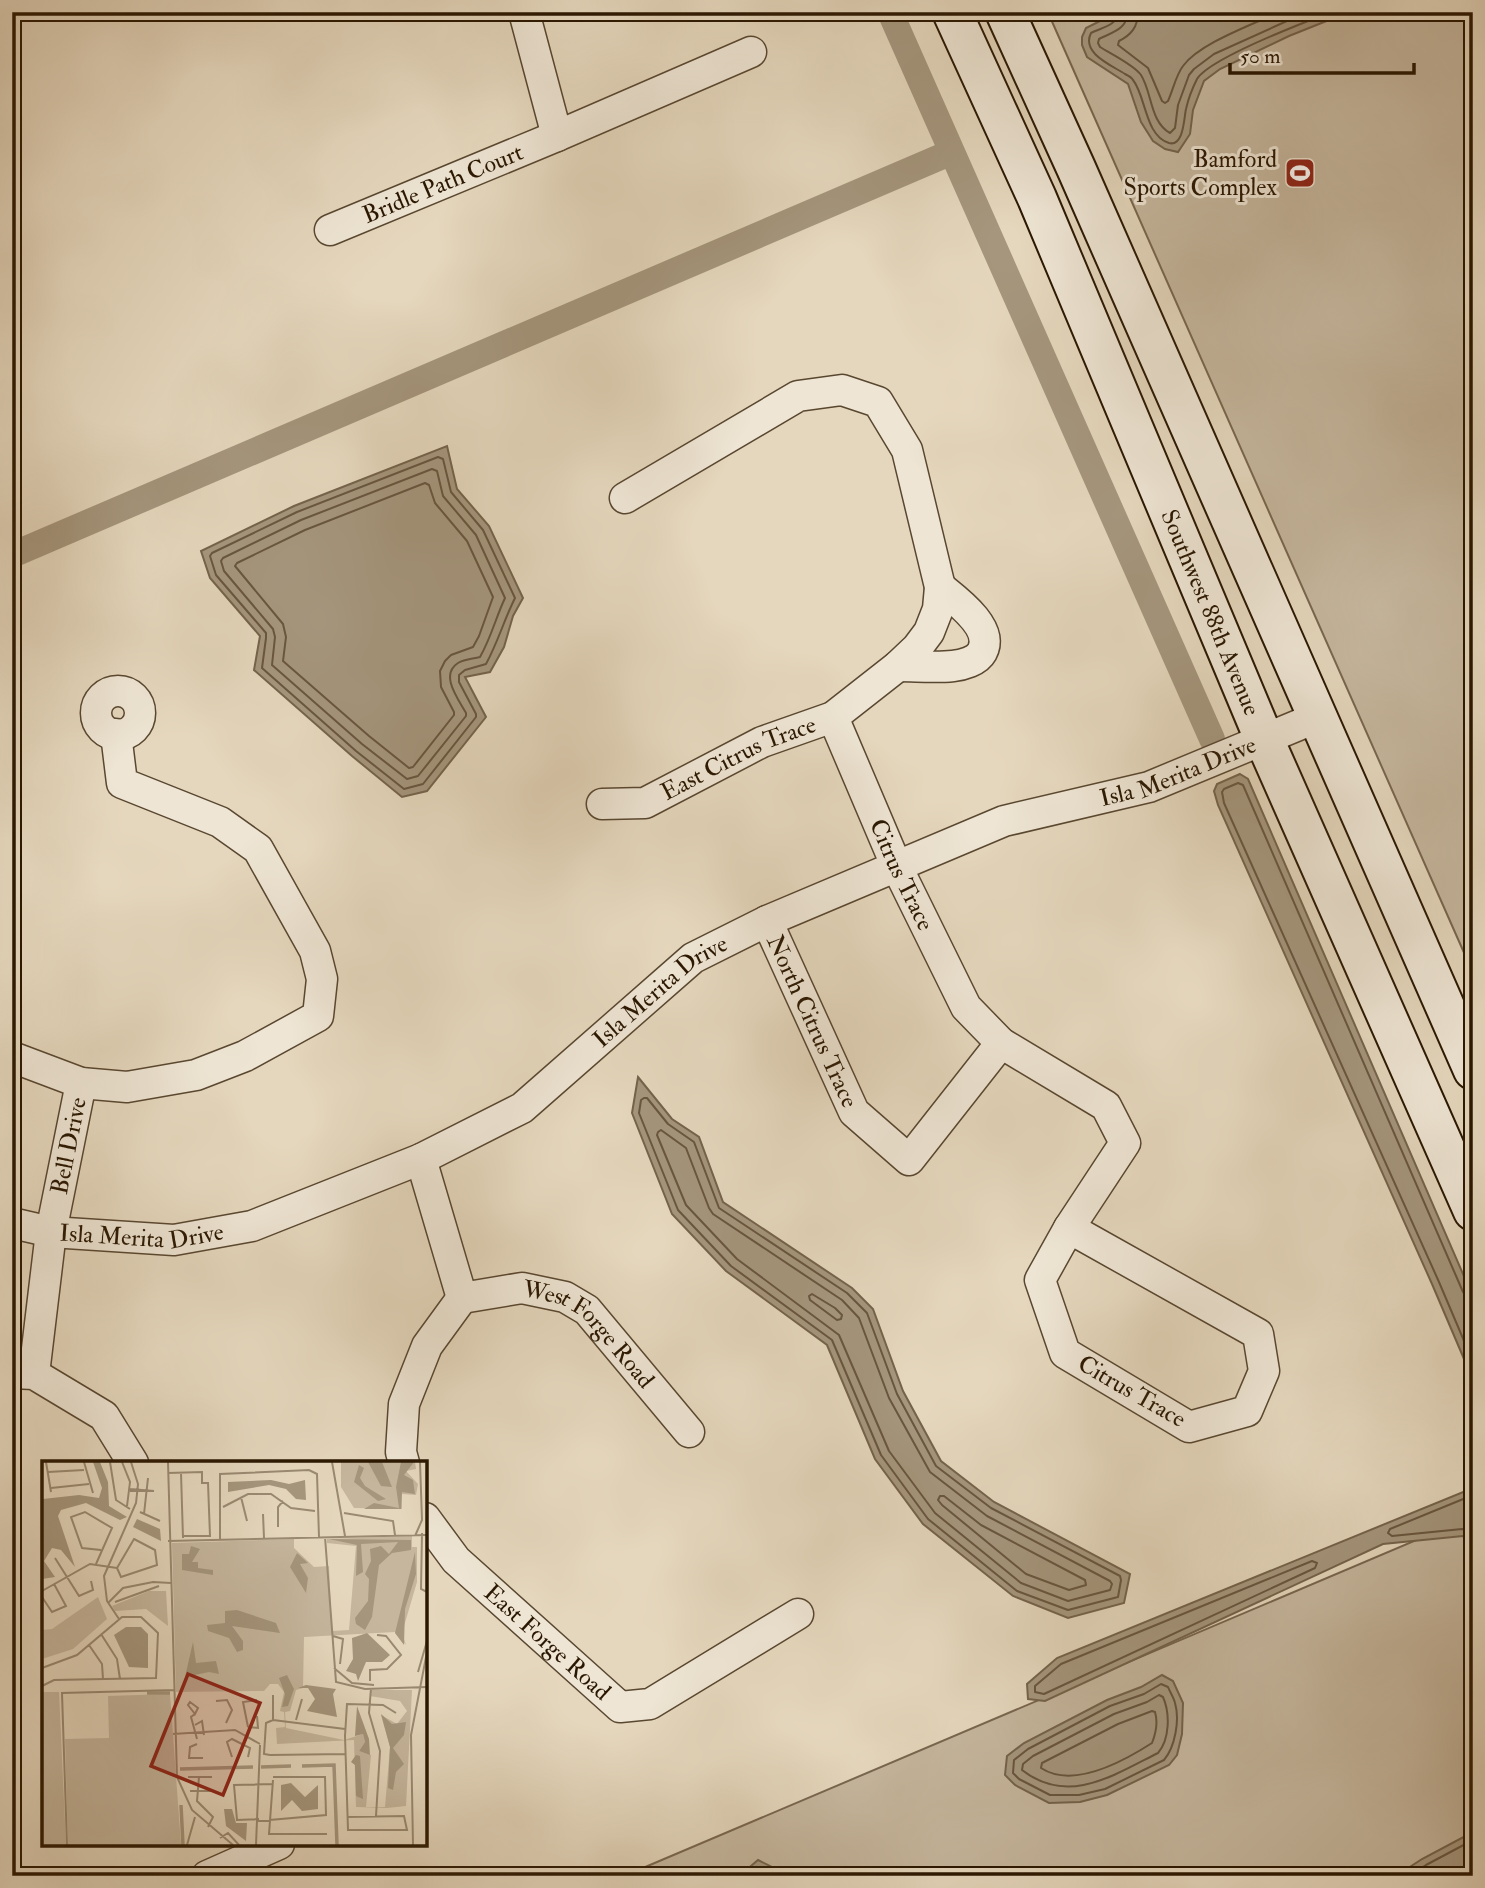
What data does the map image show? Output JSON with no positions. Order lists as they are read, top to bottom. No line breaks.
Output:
{"streets":{"main road":["Southwest 88th Avenue"],"street":["Bridle Path Court","East Citrus Trace","Isla Merita Drive","Citrus Trace","North Citrus Trace","Bell Drive","West Forge Road","East Forge Road"]},"crossings":[["Southwest 88th Avenue","Isla Merita Drive"],["East Citrus Trace","Citrus Trace"],["Isla Merita Drive","Citrus Trace"],["Isla Merita Drive","North Citrus Trace"],["Isla Merita Drive","Bell Drive"],["Citrus Trace","North Citrus Trace"]],"places":{"sports":["Bamford Sports Complex"]},"scale_bar":"50 m"}
